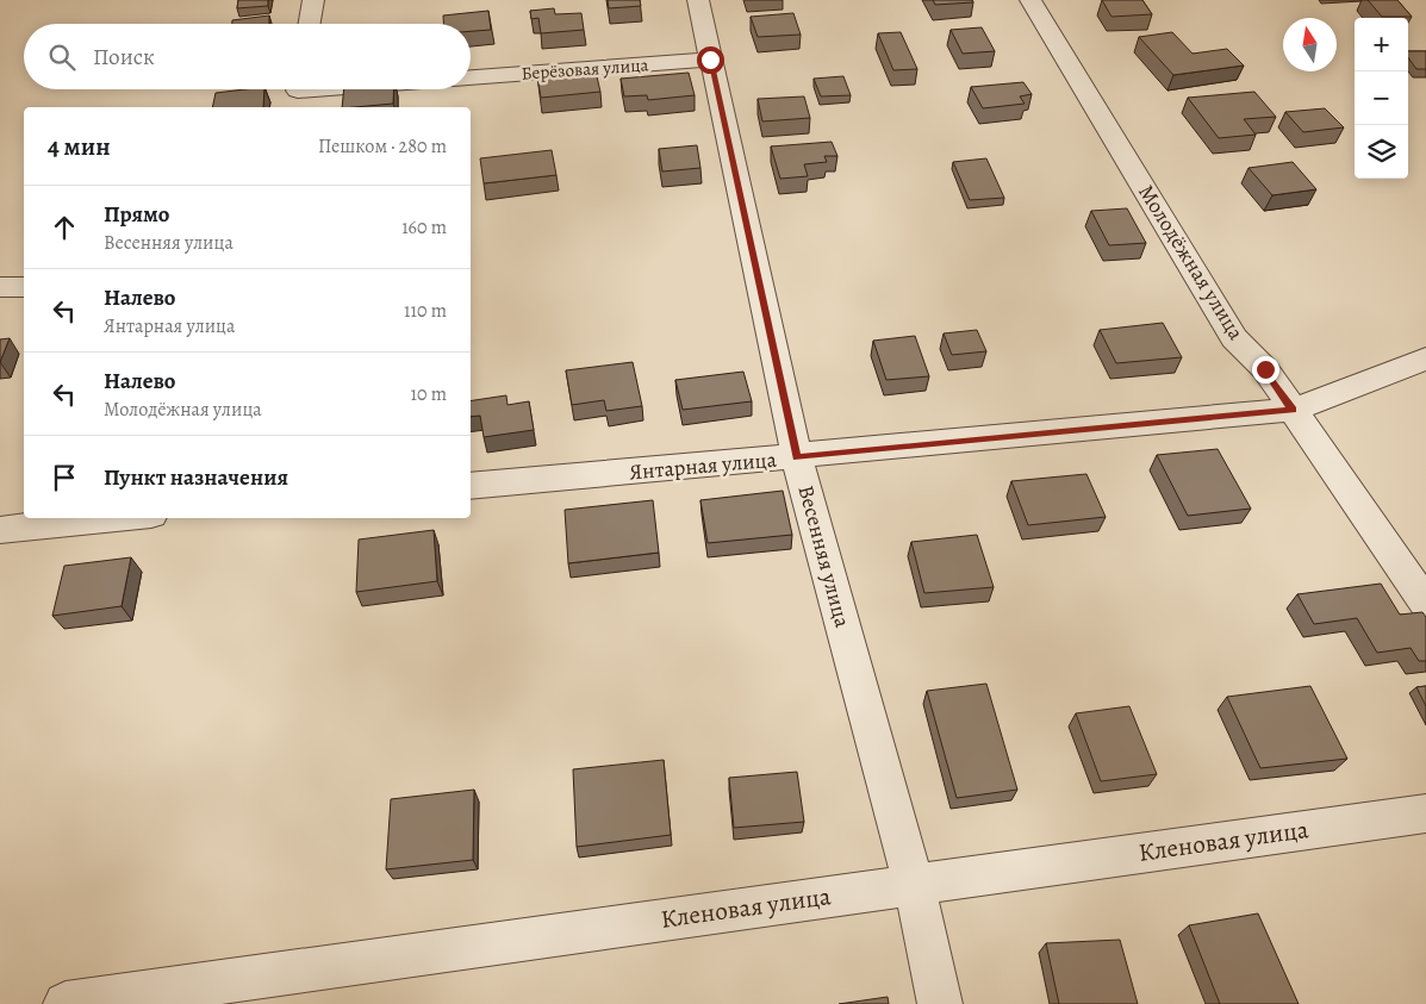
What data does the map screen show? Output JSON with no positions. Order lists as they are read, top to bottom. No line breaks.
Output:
{"streets":{"street":["Берёзовая улица","Молодёжная улица","Янтарная улица","Весенняя улица","Кленовая улица"]},"crossings":[["Берёзовая улица","Весенняя улица"],["Молодёжная улица","Янтарная улица"],["Янтарная улица","Весенняя улица"],["Весенняя улица","Кленовая улица"]],"north":"top","page":{"map_buttons":["+","−"],"search":"Поиск","heading":["4 мин","Пешком · 280 m"],"list":[["Прямо","Весенняя улица","160 m"],["Налево","Янтарная улица","110 m"],["Налево","Молодёжная улица","10 m"],"Пункт назначения"]}}
